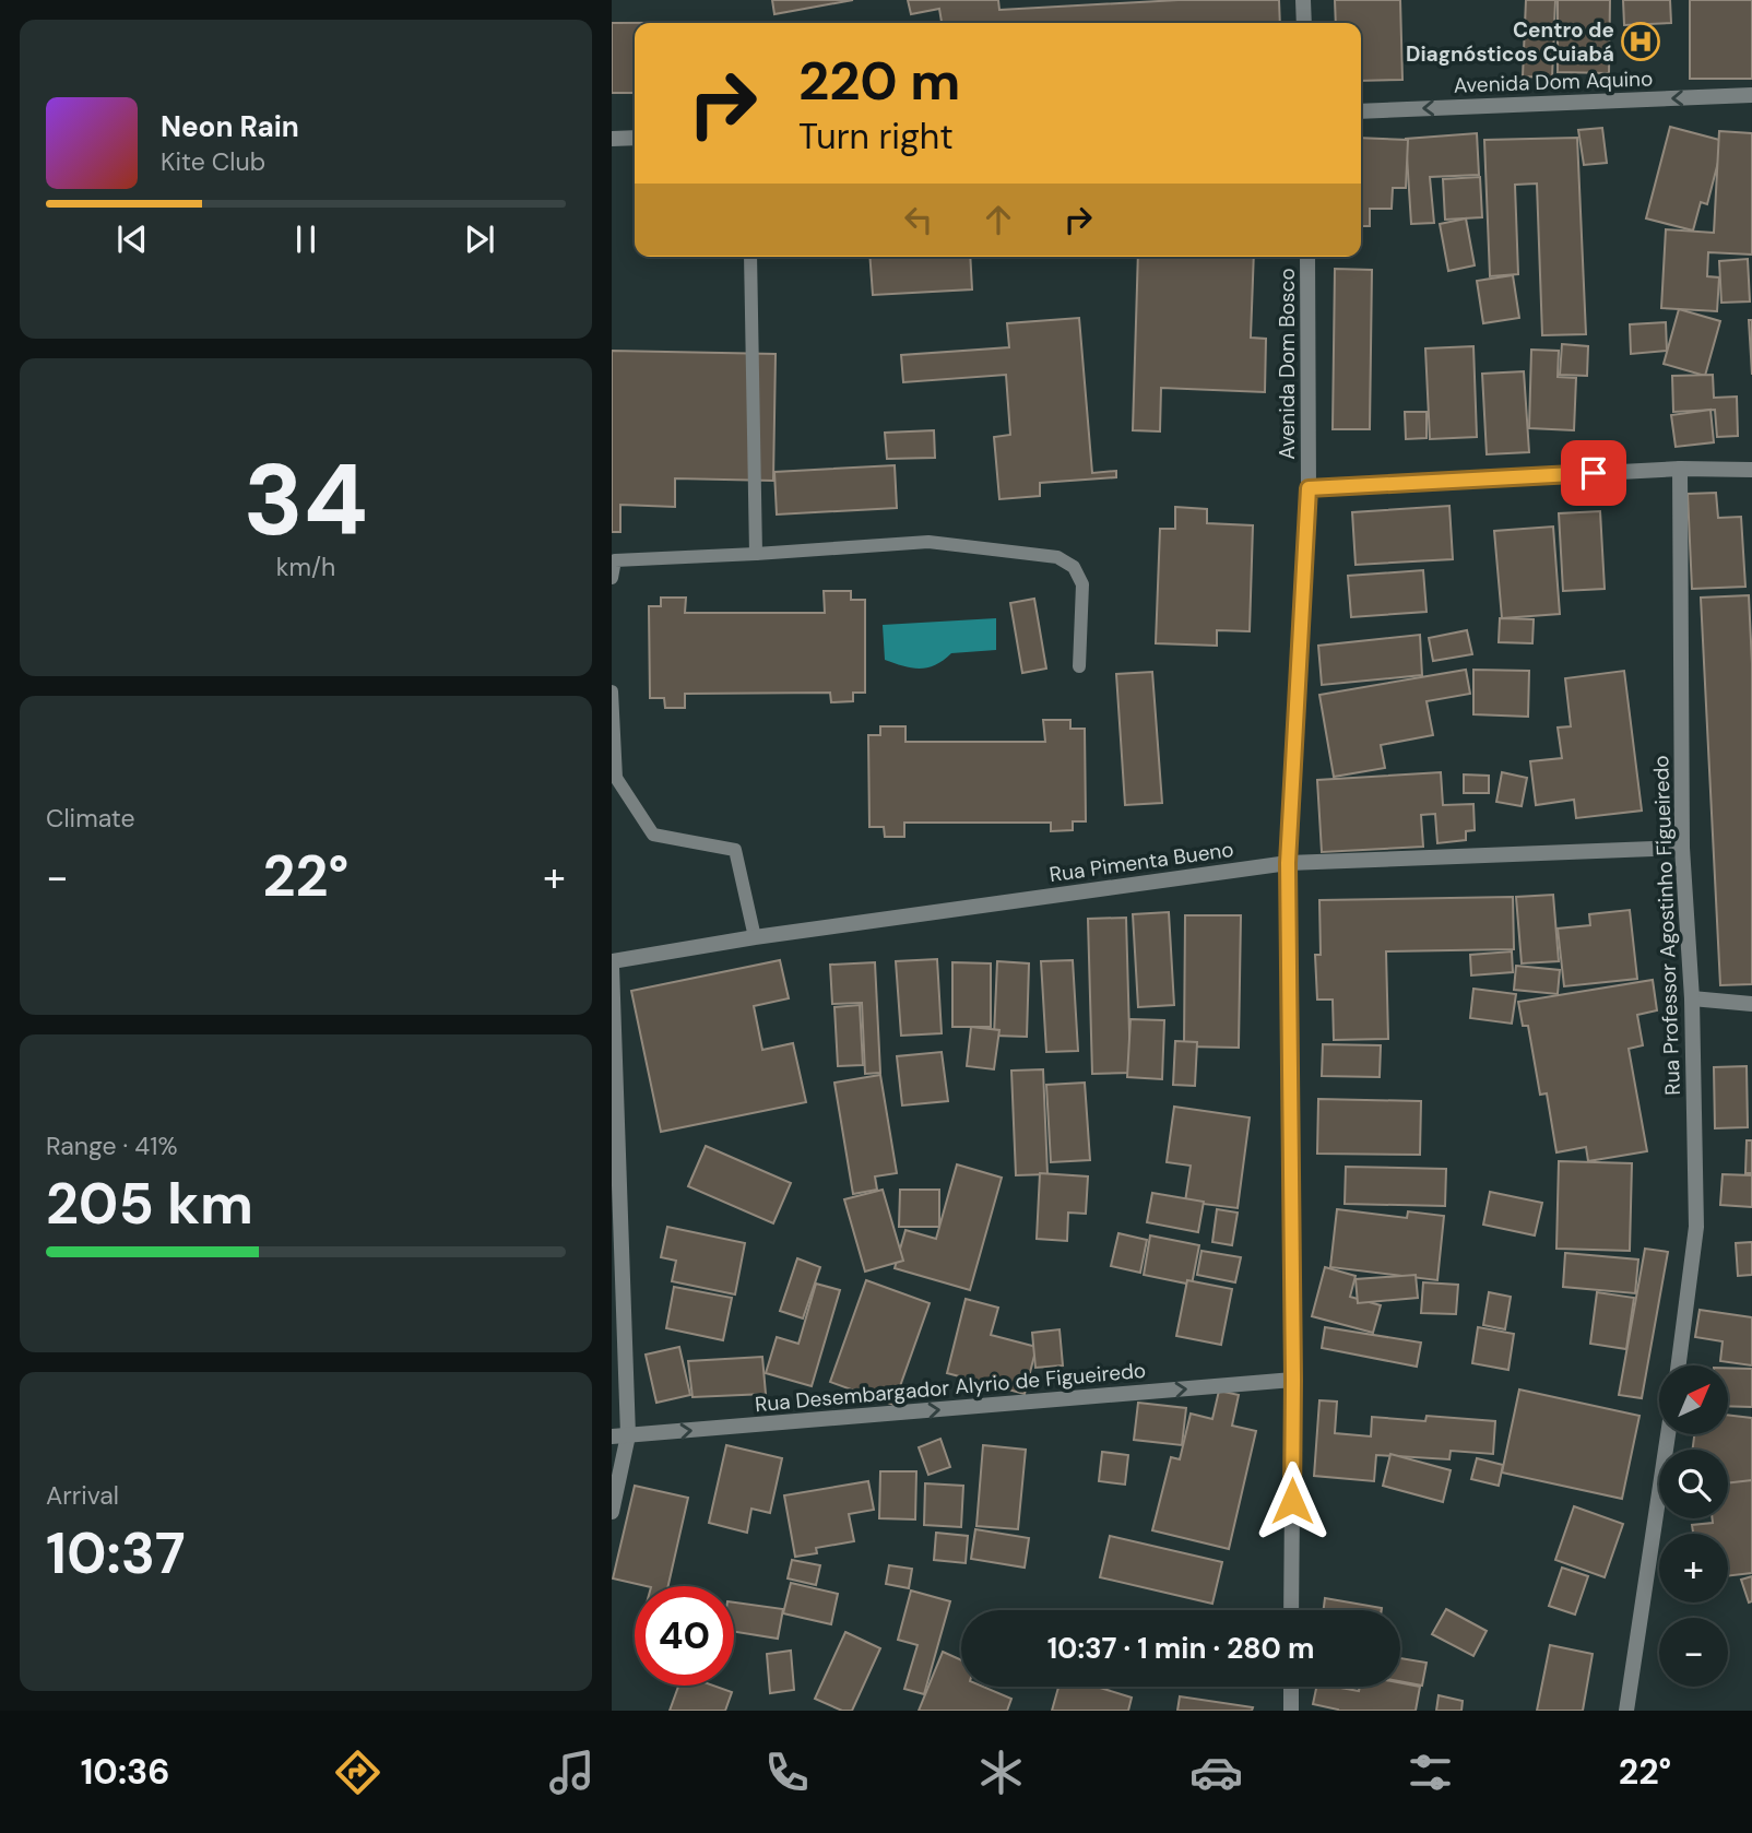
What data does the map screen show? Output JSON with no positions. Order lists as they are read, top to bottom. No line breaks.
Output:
{"streets":{"street":["Avenida Dom Aquino","Avenida Dom Bosco","Rua Pimenta Bueno","Rua Professor Agostinho Figueiredo","Rua Desembargador Alyrio de Figueiredo"]},"crossings":[["Avenida Dom Bosco","Rua Pimenta Bueno"],["Avenida Dom Bosco","Rua Desembargador Alyrio de Figueiredo"],["Rua Pimenta Bueno","Rua Professor Agostinho Figueiredo"]],"one_way":["Avenida Dom Aquino","Rua Desembargador Alyrio de Figueiredo"],"places":{"hospital":["Centro de Diagnósticos Cuiabá"]},"north":"top right","page":{"turn":["220 m","Turn right"],"song":["Neon Rain","Kite Club"],"tile":[["34","km/h"],"Climate",["Range · 41%","205 km"],["Arrival","10:37"]],"heat":["−","22°","+"],"map_buttons":["+","−"],"limit":"40","trip":"10:37 · 1 min · 280 m","tabs":["10:36","22°"]}}
